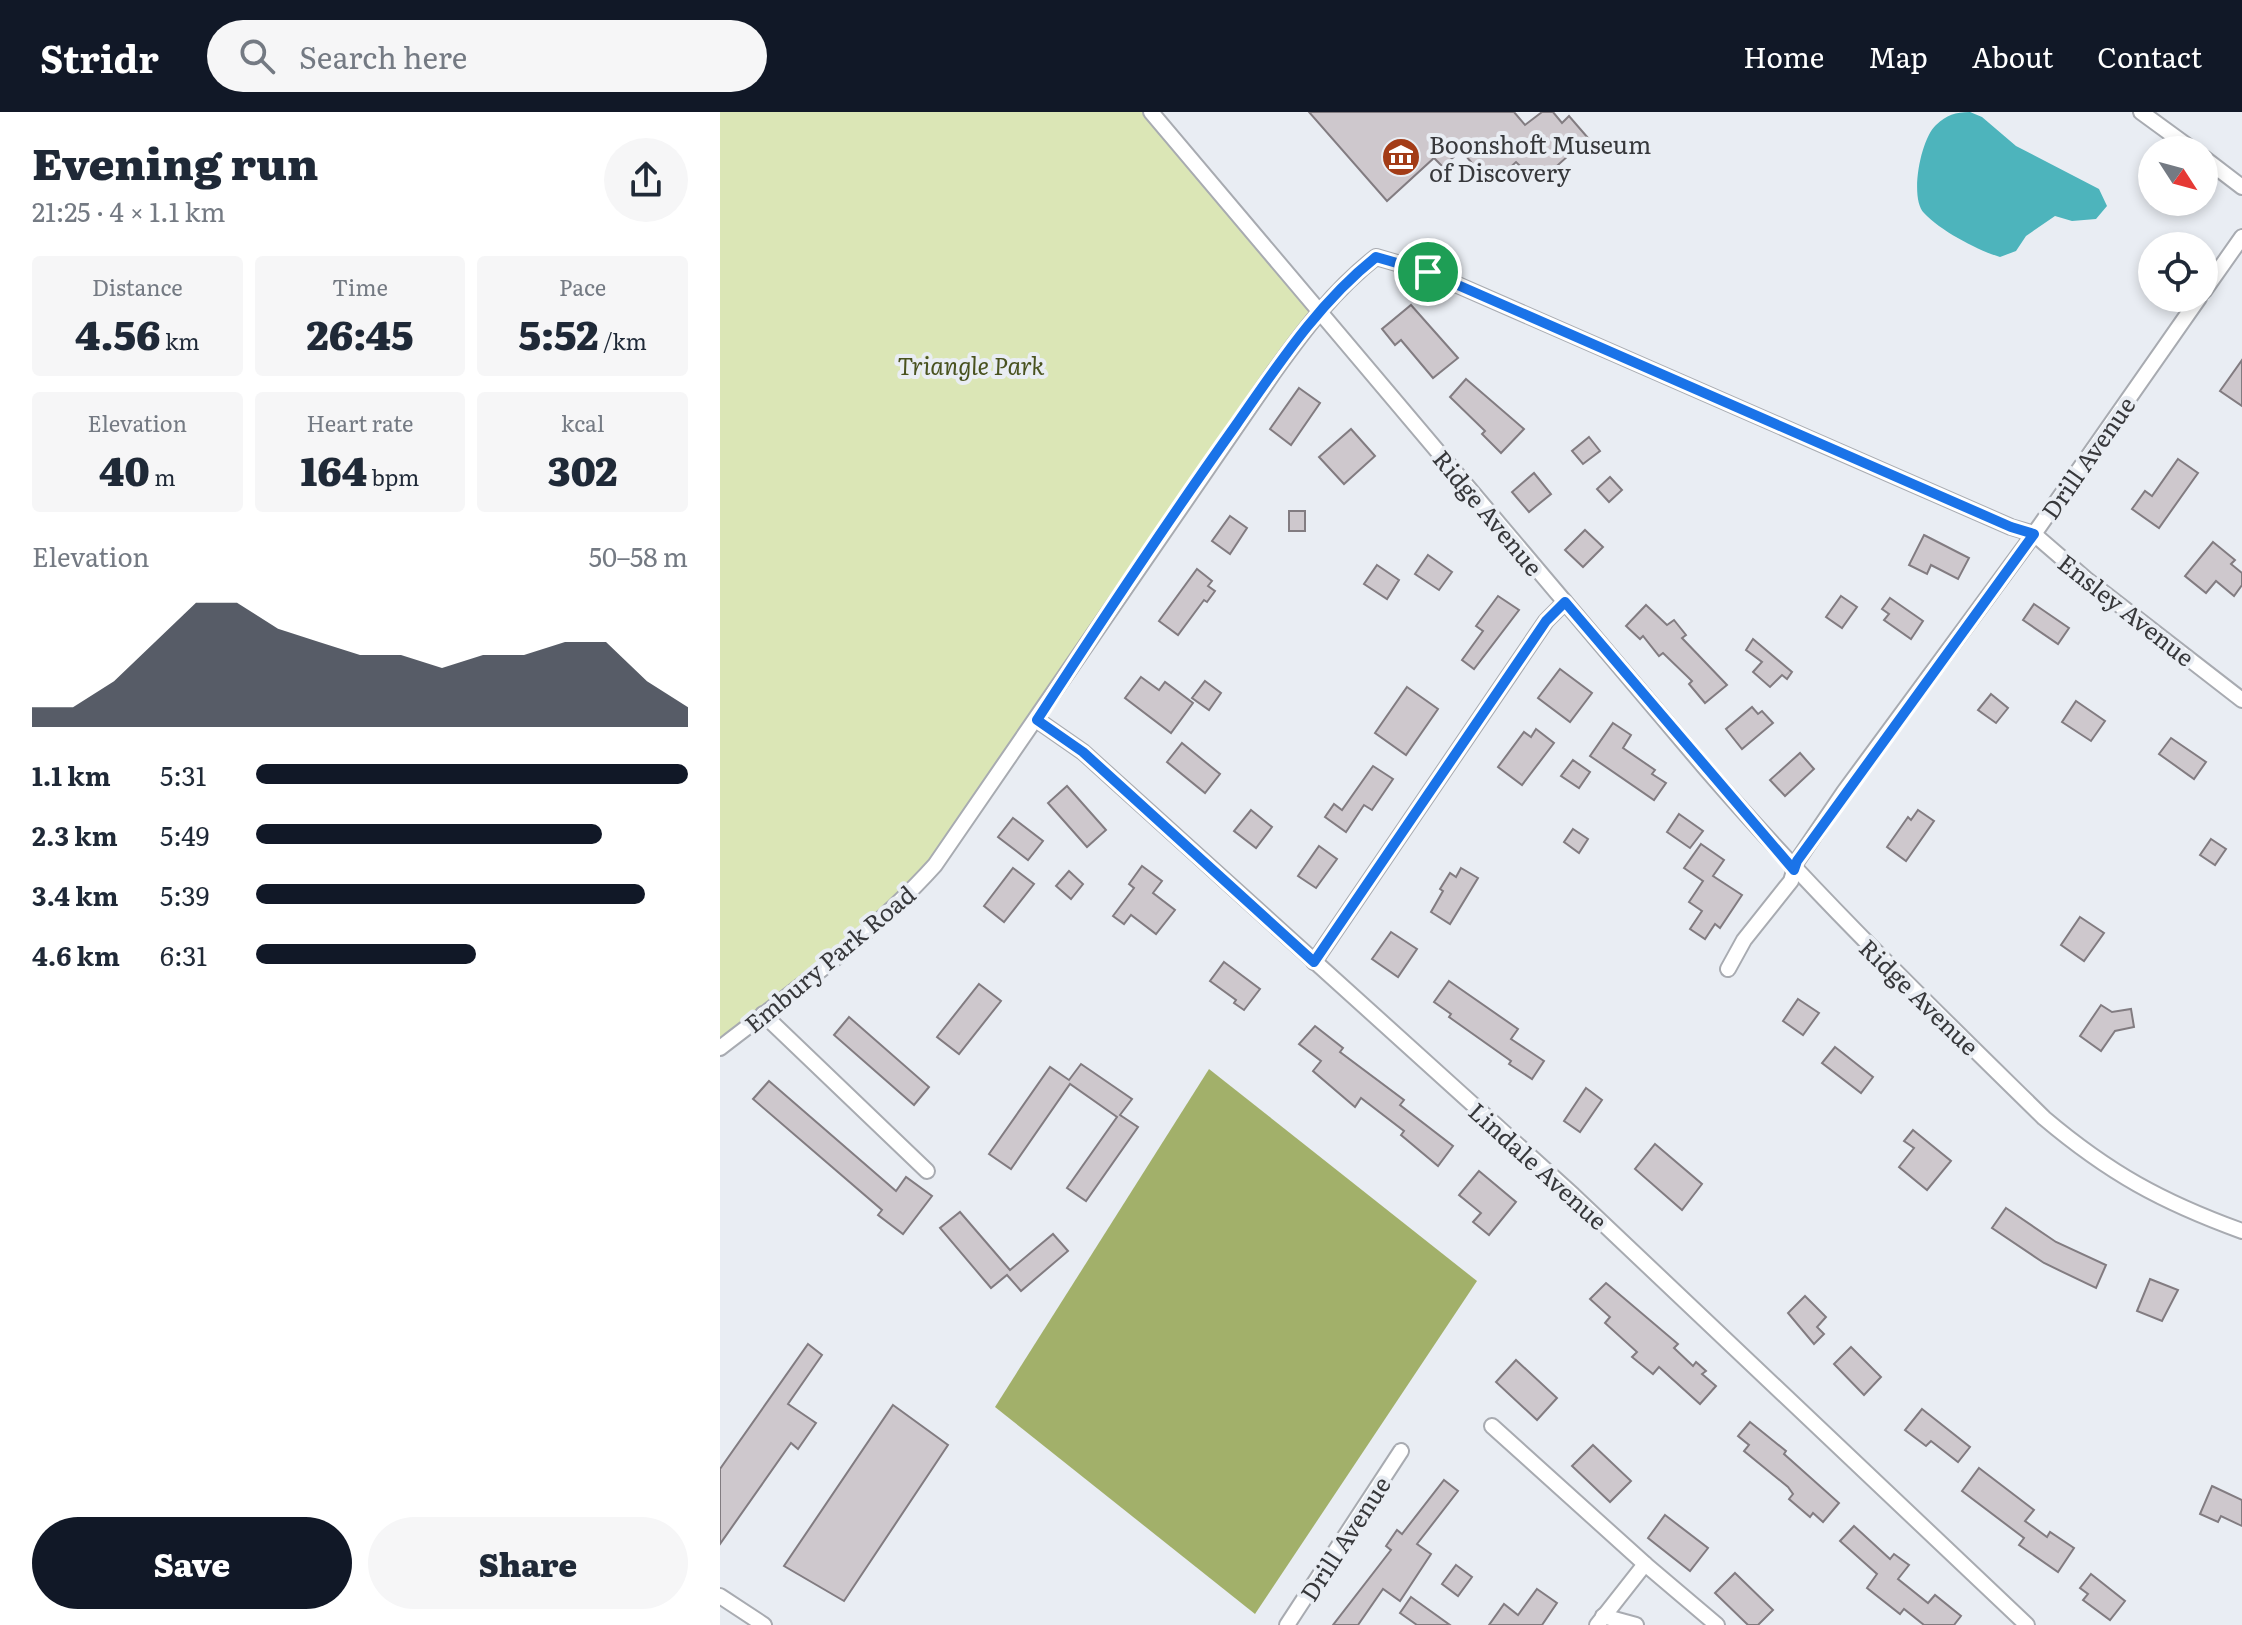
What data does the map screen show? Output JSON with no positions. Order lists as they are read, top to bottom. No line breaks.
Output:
{"streets":{"street":["Drill Avenue","Ridge Avenue","Ensley Avenue","Embury Park Road","Lindale Avenue"]},"crossings":[["Drill Avenue","Ridge Avenue"],["Drill Avenue","Ensley Avenue"],["Ridge Avenue","Ensley Avenue"],["Ridge Avenue","Embury Park Road"],["Ensley Avenue","Embury Park Road"],["Embury Park Road","Lindale Avenue"]],"parks":["Triangle Park"],"places":{"museum":["Boonshoft Museum of Discovery"]},"north":"bottom right","page":{"header":"Stridr","search":"Search here","nav":["Home","Map","About","Contact"],"heading":["Evening run","21:25 · 4 × 1.1 km"],"stats":[["Distance","4.56 km"],["Time","26:45"],["Pace","5:52 /km"],["Elevation","40 m"],["Heart rate","164 bpm"],["kcal","302"]],"chart":["Elevation","50–58 m"],"list":[{"name":"1.1 km","note":"5:31"},{"name":"2.3 km","note":"5:49"},{"name":"3.4 km","note":"5:39"},{"name":"4.6 km","note":"6:31"}],"buttons":["Save","Share"]}}
